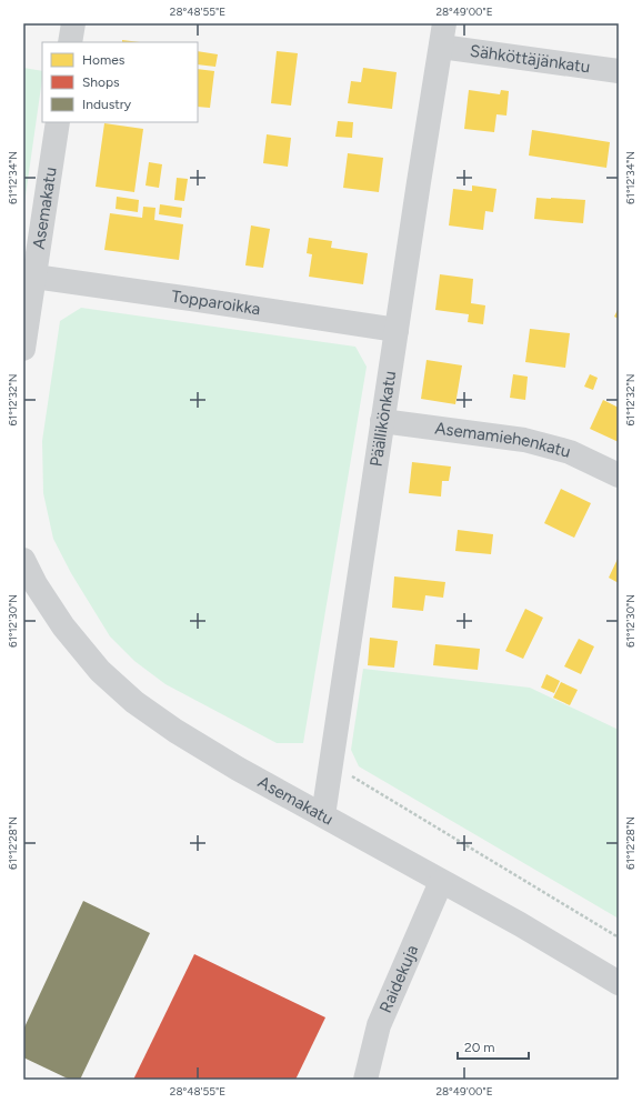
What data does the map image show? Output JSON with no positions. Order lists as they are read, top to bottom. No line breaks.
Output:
{"streets":{"street":["Sähköttäjänkatu","Asemakatu","Topparoikka","Päällikönkatu","Asemamiehenkatu","Raidekuja"]},"crossings":[["Sähköttäjänkatu","Päällikönkatu"],["Asemakatu","Topparoikka"],["Asemakatu","Päällikönkatu"],["Asemakatu","Raidekuja"],["Topparoikka","Päällikönkatu"],["Päällikönkatu","Asemamiehenkatu"]],"legend":["Homes","Shops","Industry"],"scale_bar":"20 m","coordinates":["28°48'55\"E","28°49'00\"E","61°12'34\"N","61°12'32\"N","61°12'30\"N","61°12'28\"N"]}
